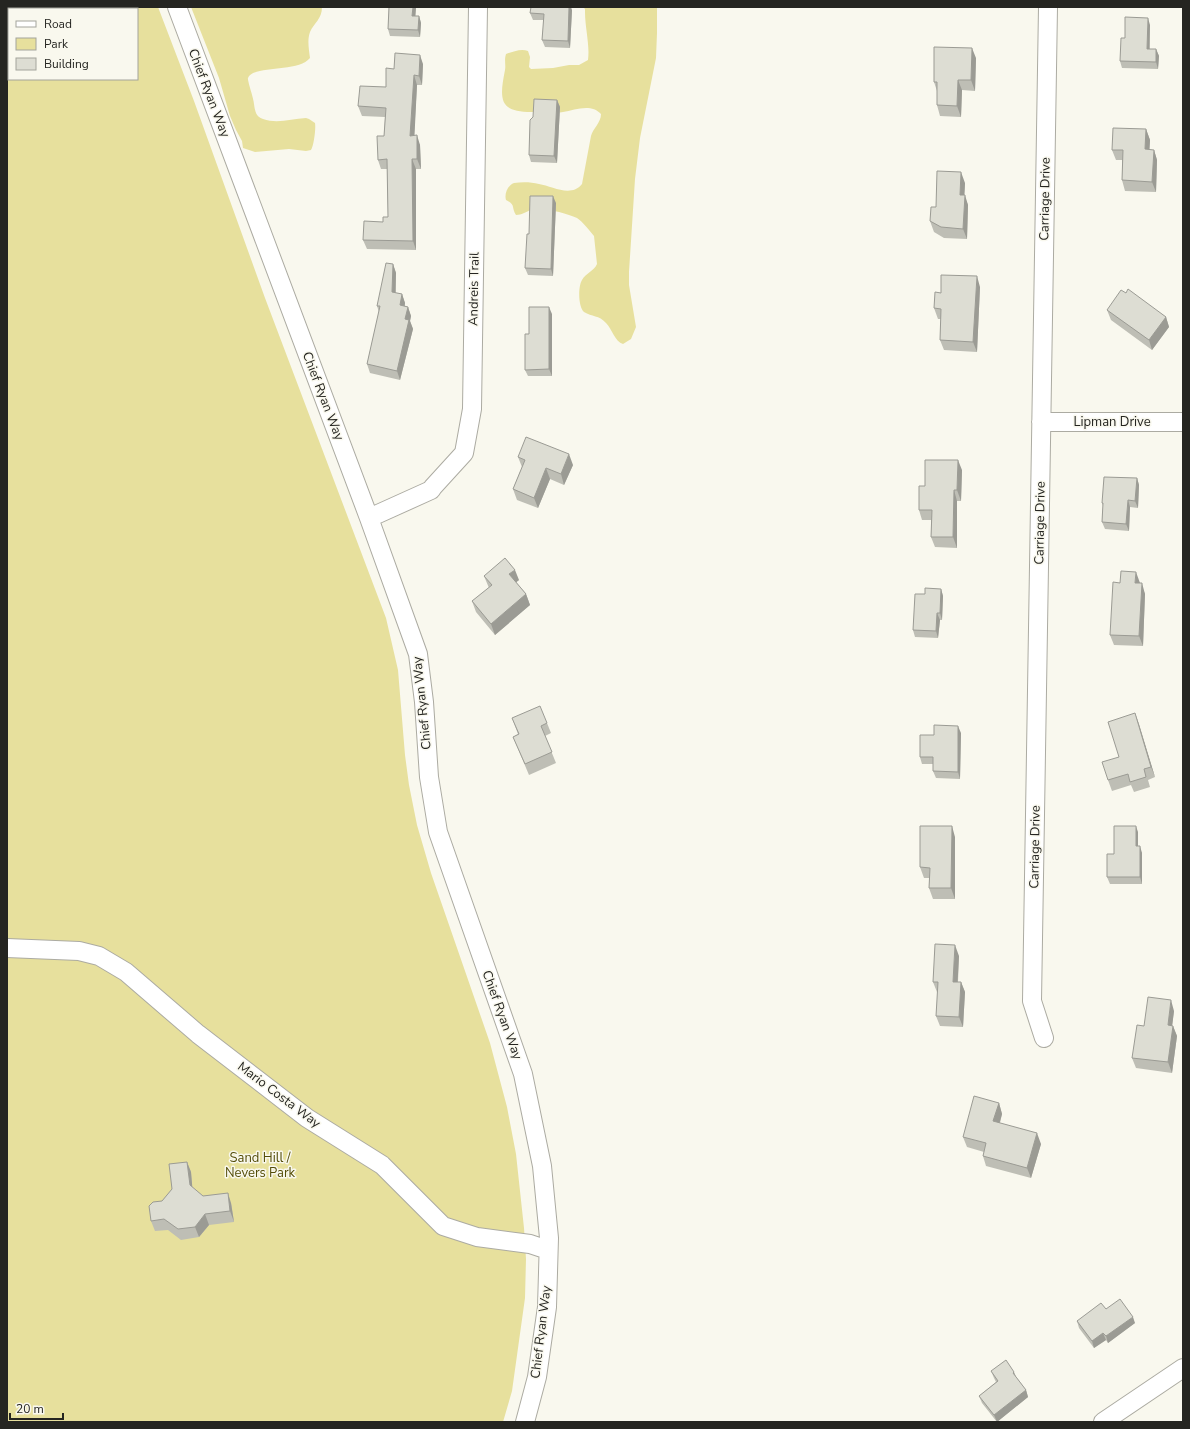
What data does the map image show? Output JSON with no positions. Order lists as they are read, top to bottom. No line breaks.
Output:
{"streets":{"street":["Chief Ryan Way","Carriage Drive","Andreis Trail","Lipman Drive","Mario Costa Way"]},"crossings":[["Chief Ryan Way","Andreis Trail"],["Chief Ryan Way","Mario Costa Way"],["Carriage Drive","Lipman Drive"]],"parks":["Sand Hill / Nevers Park"],"legend":["Road","Park","Building"],"scale_bar":"20 m"}
